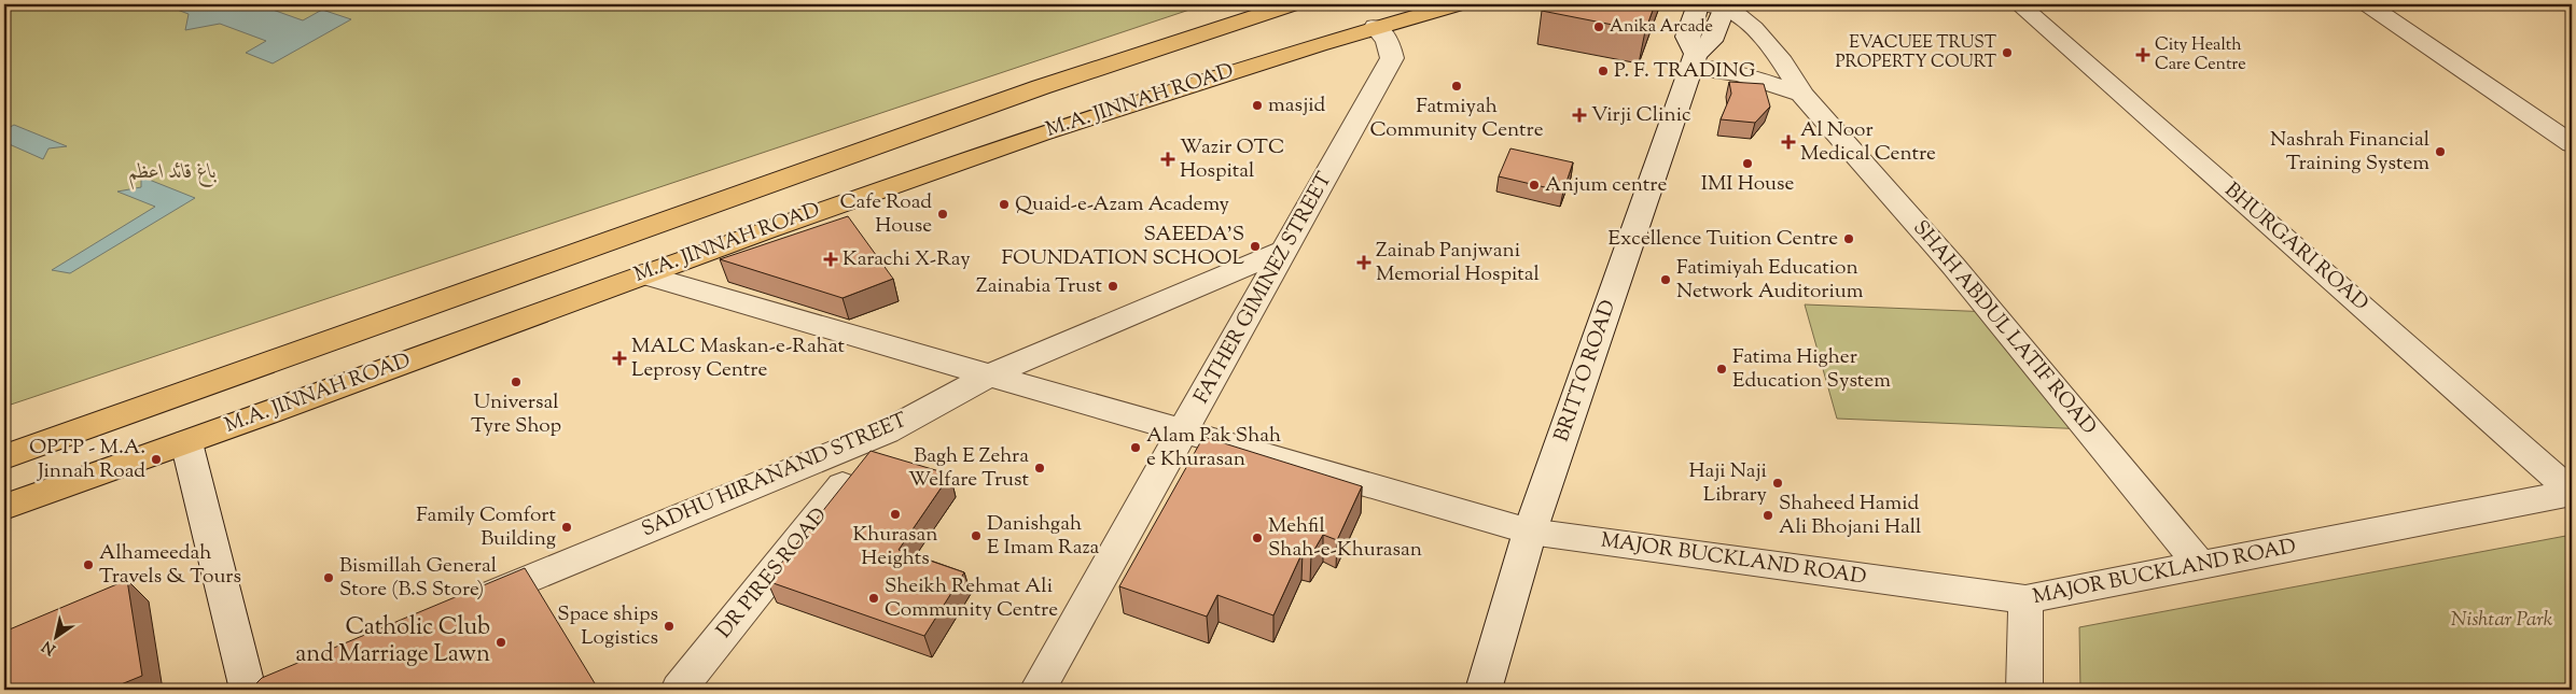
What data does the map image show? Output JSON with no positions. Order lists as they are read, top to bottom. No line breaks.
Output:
{"streets":{"highway":["M.A. JINNAH ROAD"],"street":["BHURGARI ROAD","FATHER GIMINEZ STREET","SHAH ABDUL LATIF ROAD","BRITTO ROAD","SADHU HIRANAND STREET","MAJOR BUCKLAND ROAD","DR PIRES ROAD"]},"crossings":[["M.A. JINNAH ROAD","FATHER GIMINEZ STREET"],["M.A. JINNAH ROAD","MAJOR BUCKLAND ROAD"],["BHURGARI ROAD","MAJOR BUCKLAND ROAD"],["FATHER GIMINEZ STREET","SADHU HIRANAND STREET"],["FATHER GIMINEZ STREET","MAJOR BUCKLAND ROAD"],["SHAH ABDUL LATIF ROAD","BRITTO ROAD"],["SHAH ABDUL LATIF ROAD","MAJOR BUCKLAND ROAD"],["BRITTO ROAD","MAJOR BUCKLAND ROAD"],["SADHU HIRANAND STREET","MAJOR BUCKLAND ROAD"],["SADHU HIRANAND STREET","DR PIRES ROAD"]],"parks":["باغ قائد اعظم","Nishtar Park"],"places":{"other":["Anika Arcade","EVACUEE TRUST PROPERTY COURT","P. F. TRADING","Fatmiyah Community Centre","masjid","Nashrah Financial Training System","IMI House","Anjum centre","Quaid-e-Azam Academy","Cafe Road House","Excellence Tuition Centre","SAEEDA'S FOUNDATION SCHOOL","Fatimiyah Education Network Auditorium","Zainabia Trust","Fatima Higher Education System","Universal Tyre Shop","Alam Pak Shah e Khurasan","OPTP - M.A. Jinnah Road","Bagh E Zehra Welfare Trust","Haji Naji Library","Khurasan Heights","Shaheed Hamid Ali Bhojani Hall","Family Comfort Building","Danishgah E Imam Raza","Mehfil Shah-e-Khurasan","Alhameedah Travels & Tours","Bismillah General Store (B.S Store)","Sheikh Rehmat Ali Community Centre","Space ships Logistics","Catholic Club and Marriage Lawn"],"health":["City Health Care Centre","Virji Clinic","Al Noor Medical Centre","Wazir OTC Hospital","Karachi X-Ray","Zainab Panjwani Memorial Hospital","MALC Maskan-e-Rahat Leprosy Centre"]},"north":"bottom left"}
